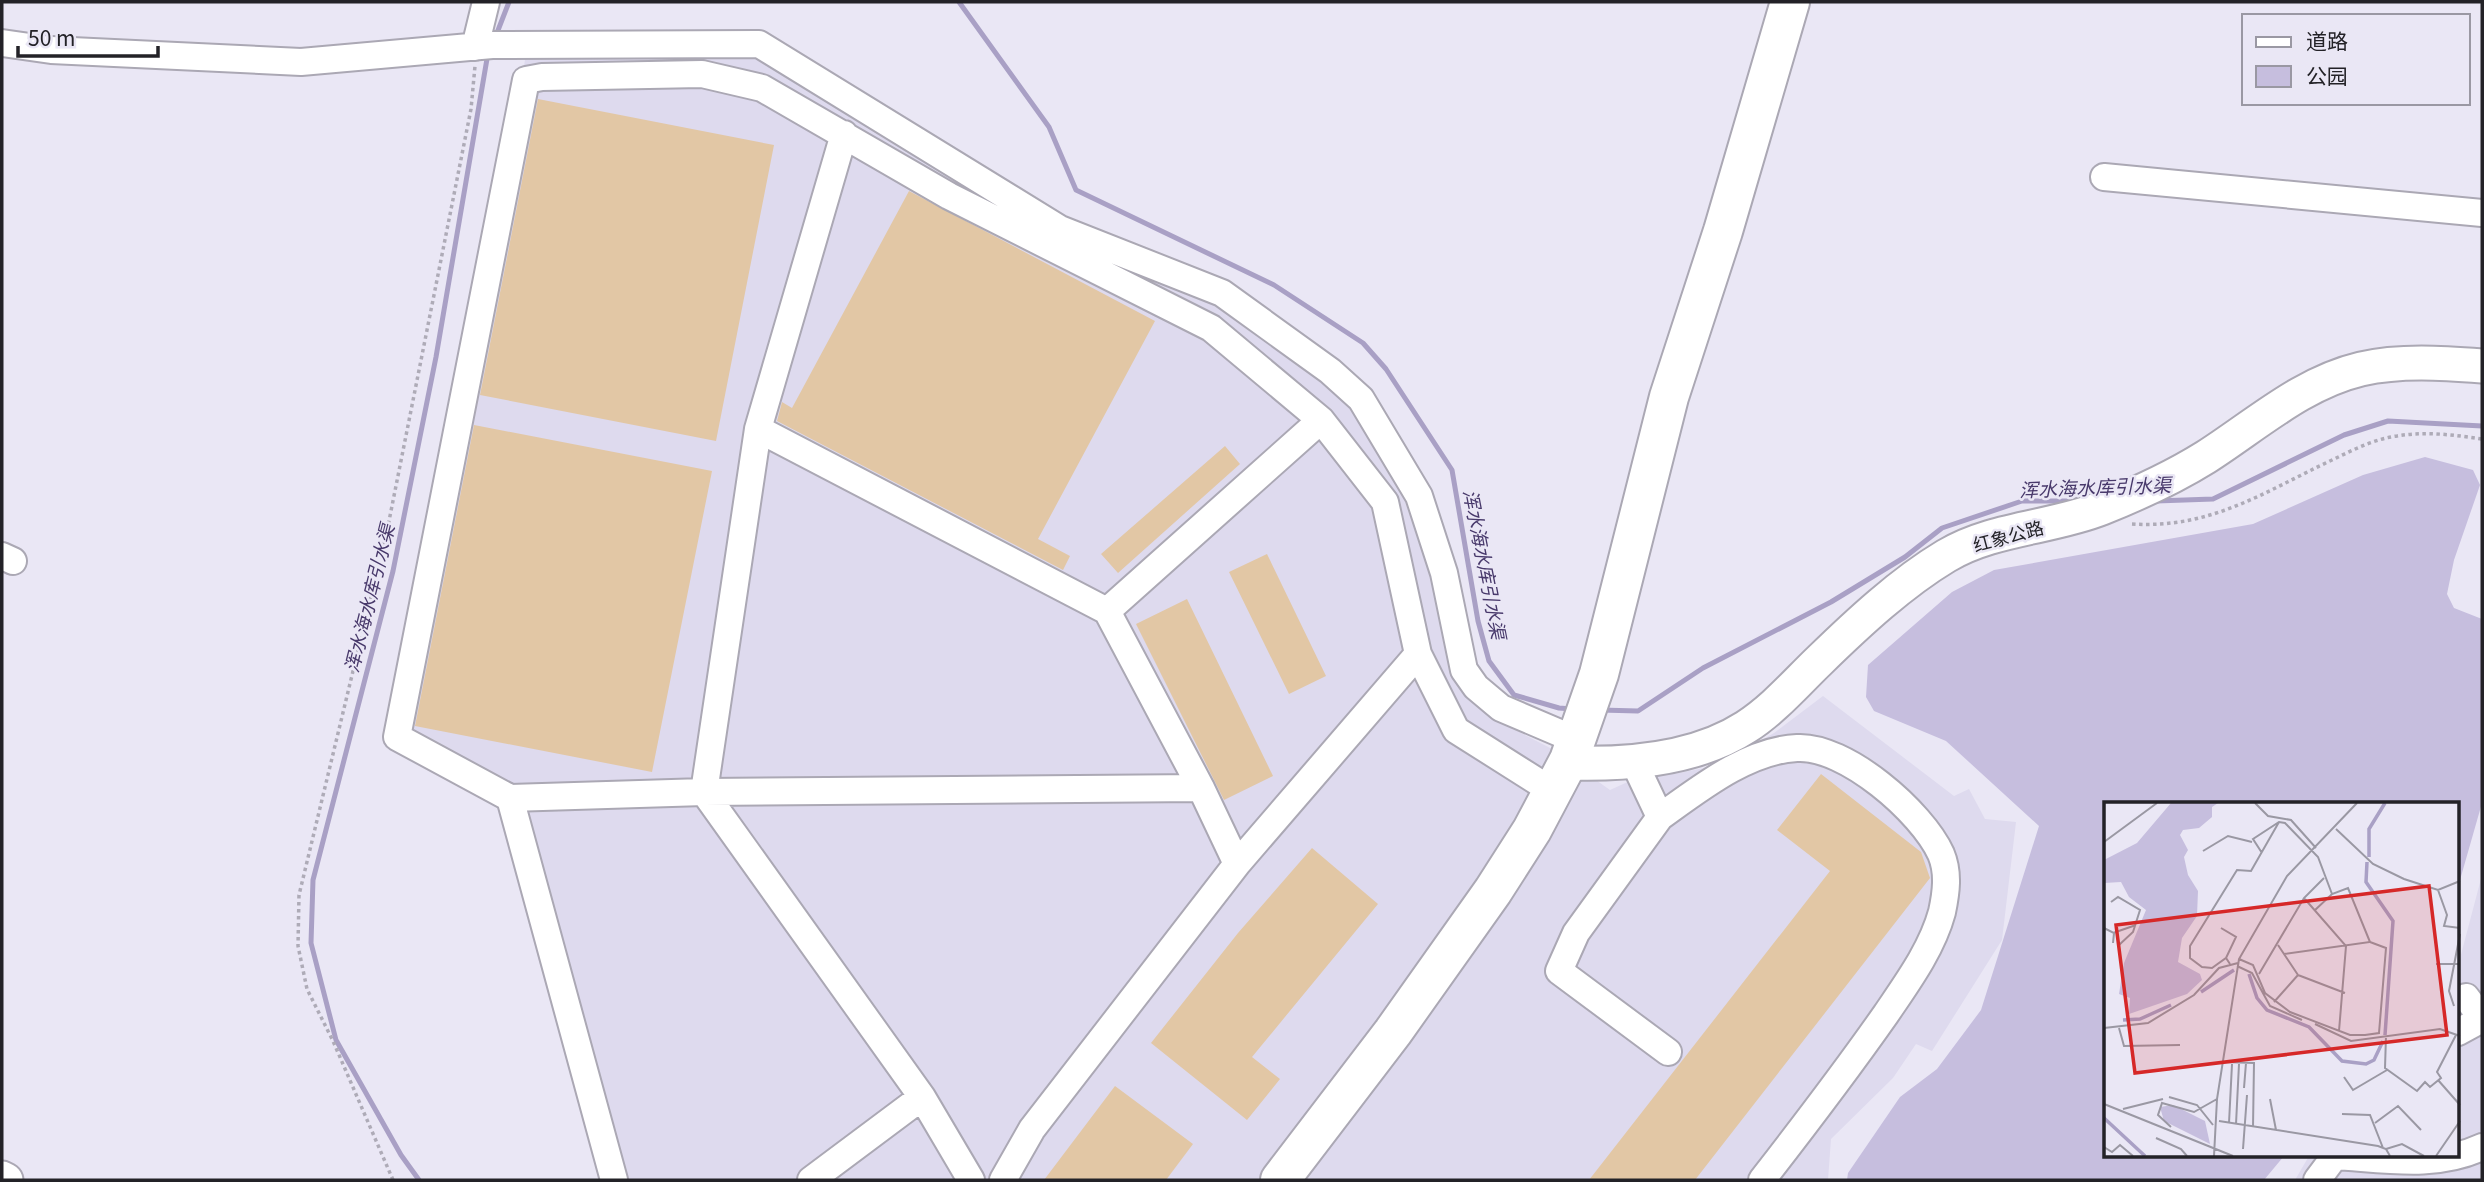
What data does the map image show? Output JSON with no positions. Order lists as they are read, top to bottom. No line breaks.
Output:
{"streets":{"main road":["红象公路"]},"water":["浑水海水库引水渠"],"legend":["道路","公园"],"scale_bar":"50 m"}
